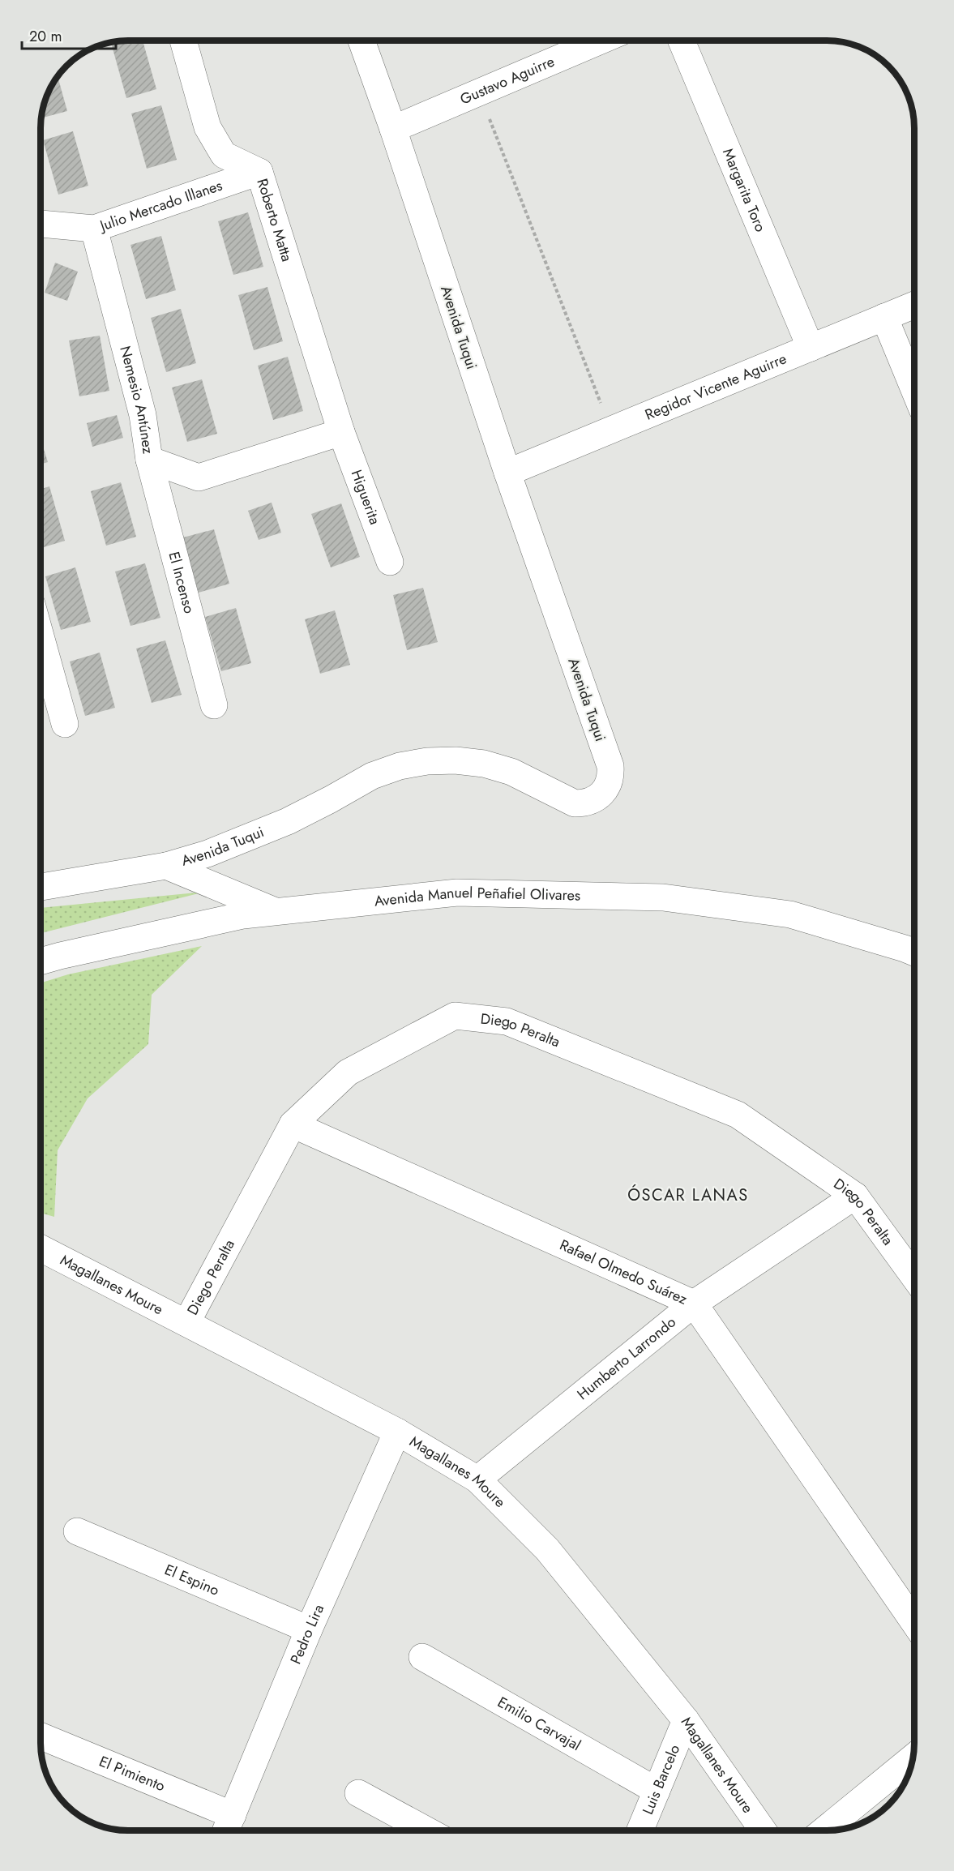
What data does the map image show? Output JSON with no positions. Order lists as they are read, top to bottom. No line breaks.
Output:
{"streets":{"street":["Gustavo Aguirre","Margarita Toro","Julio Mercado Illanes","Roberto Matta","Avenida Tuqui","Regidor Vicente Aguirre","Nemesio Antúnez","Higuerita","El Incenso","Avenida Manuel Peñafiel Olivares","Diego Peralta","Rafael Olmedo Suárez","Magallanes Moure","Humberto Larrondo","El Espino","Pedro Lira","Emilio Carvajal","El Pimiento","Luis Barcelo"]},"crossings":[["Gustavo Aguirre","Avenida Tuqui"],["Margarita Toro","Regidor Vicente Aguirre"],["Julio Mercado Illanes","Roberto Matta"],["Julio Mercado Illanes","Nemesio Antúnez"],["Roberto Matta","Nemesio Antúnez"],["Roberto Matta","Higuerita"],["Avenida Tuqui","Regidor Vicente Aguirre"],["Nemesio Antúnez","Higuerita"],["Nemesio Antúnez","El Incenso"],["Diego Peralta","Rafael Olmedo Suárez"],["Diego Peralta","Magallanes Moure"],["Diego Peralta","Humberto Larrondo"],["Rafael Olmedo Suárez","Humberto Larrondo"],["Magallanes Moure","Humberto Larrondo"],["Magallanes Moure","Pedro Lira"],["Magallanes Moure","Luis Barcelo"],["El Espino","Pedro Lira"],["Pedro Lira","El Pimiento"],["Emilio Carvajal","Luis Barcelo"]],"districts":["ÓSCAR LANAS"],"scale_bar":"20 m"}
